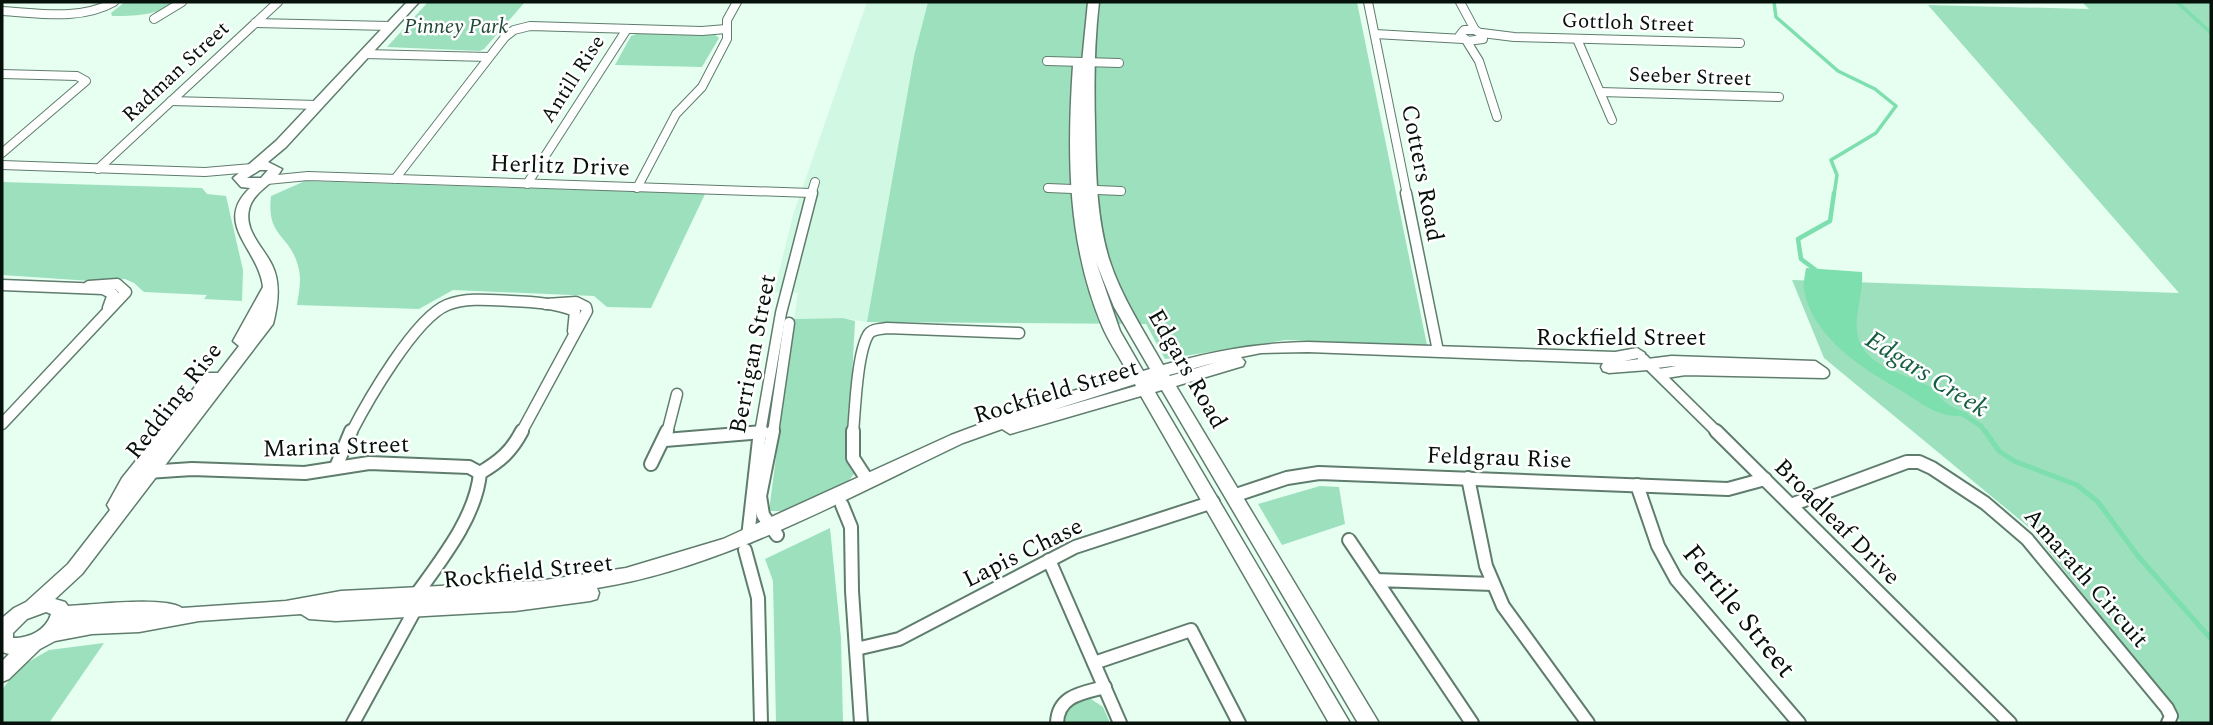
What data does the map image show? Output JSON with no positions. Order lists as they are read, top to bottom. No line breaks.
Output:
{"streets":{"street":["Gottloh Street","Radman Street","Seeber Street","Antill Rise","Herlitz Drive","Cotters Road","Rockfield Street","Berrigan Street","Edgars Road","Redding Rise","Marina Street","Feldgrau Rise","Broadleaf Drive","Lapis Chase","Amarath Circuit","Fertile Street"]},"crossings":[["Antill Rise","Herlitz Drive"],["Herlitz Drive","Berrigan Street"],["Cotters Road","Rockfield Street"],["Rockfield Street","Berrigan Street"],["Rockfield Street","Edgars Road"],["Rockfield Street","Redding Rise"],["Rockfield Street","Broadleaf Drive"],["Edgars Road","Feldgrau Rise"],["Edgars Road","Lapis Chase"],["Redding Rise","Marina Street"],["Feldgrau Rise","Broadleaf Drive"],["Feldgrau Rise","Fertile Street"],["Broadleaf Drive","Amarath Circuit"]],"water":["Edgars Creek"],"parks":["Pinney Park"]}
